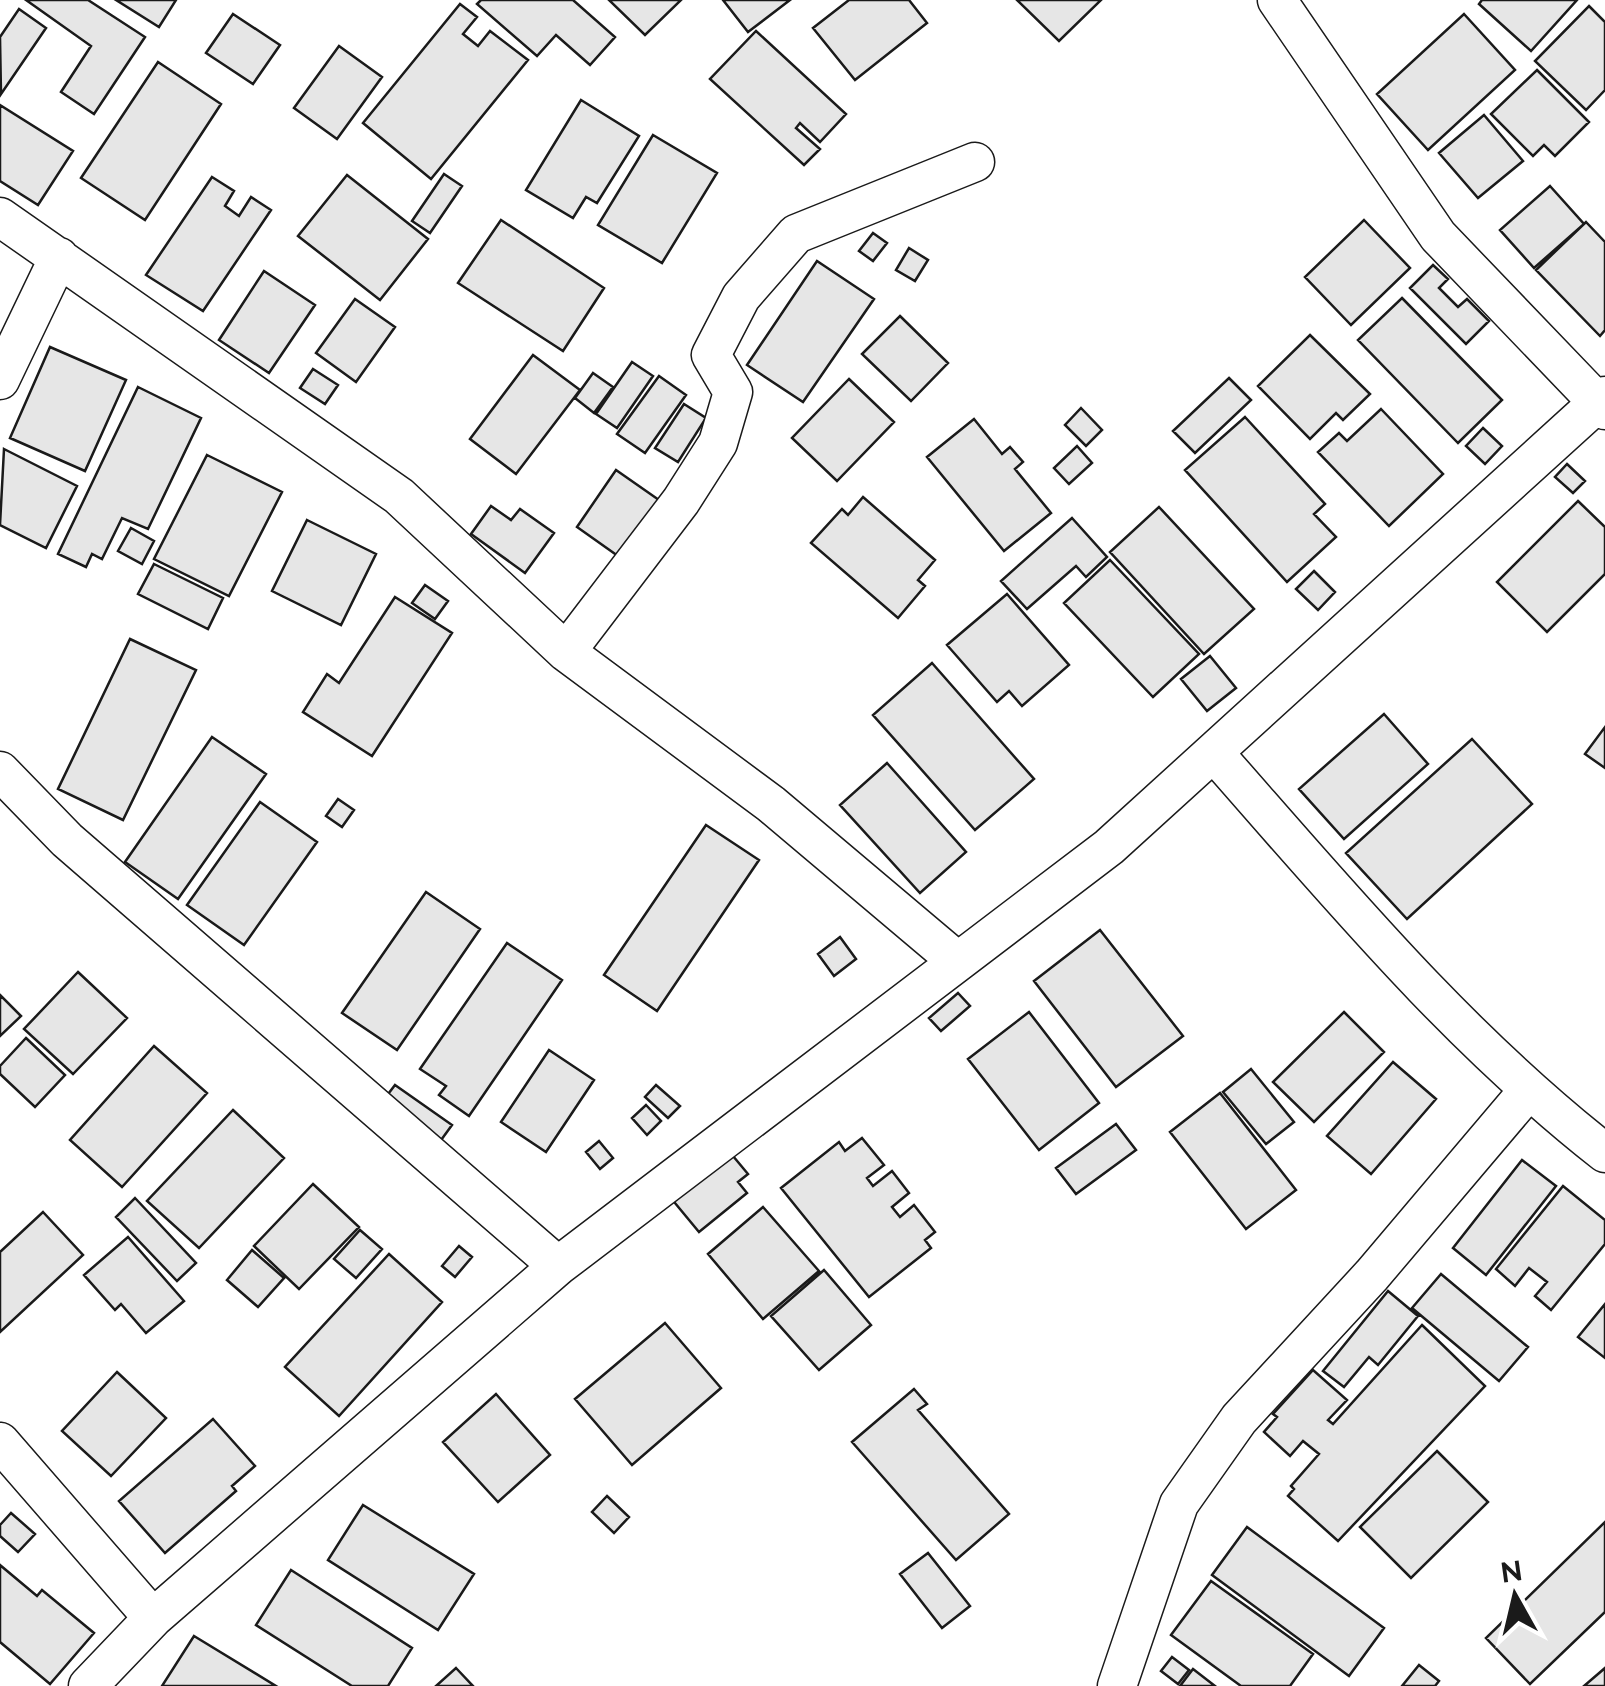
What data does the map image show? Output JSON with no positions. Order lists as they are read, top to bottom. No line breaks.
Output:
{"north":"top"}
